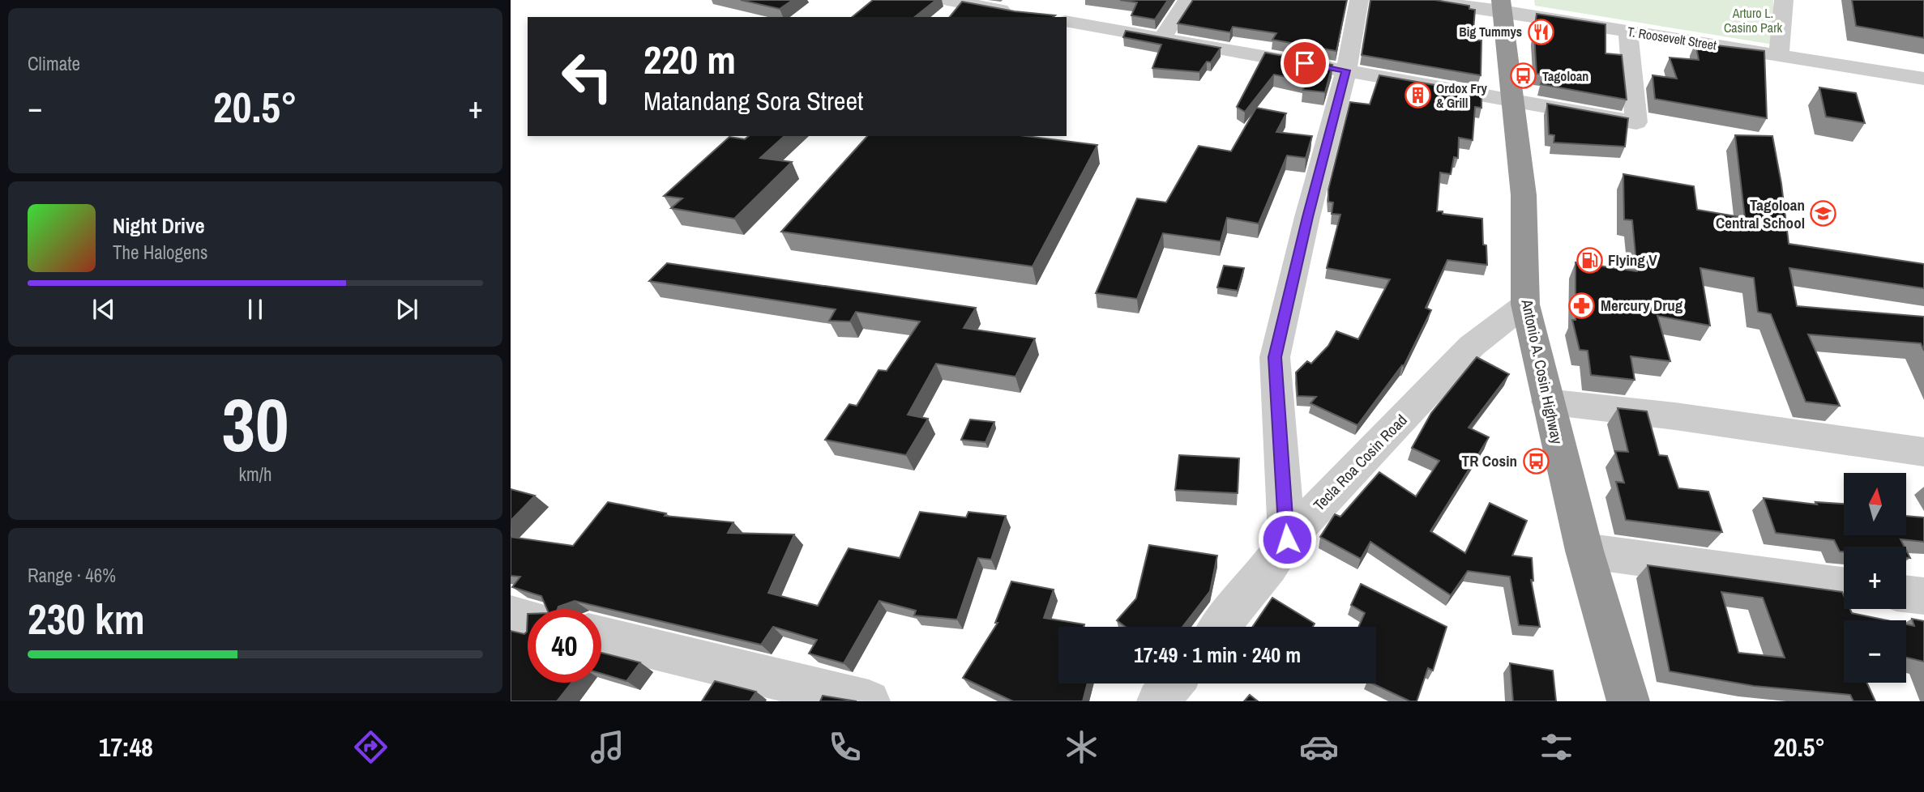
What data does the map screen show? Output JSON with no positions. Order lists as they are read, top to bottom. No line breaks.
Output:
{"streets":{"highway":["Antonio A. Cosin Highway"],"street":["T. Roosevelt Street","Tecla Roa Cosin Road"]},"crossings":[["T. Roosevelt Street","Antonio A. Cosin Highway"],["Antonio A. Cosin Highway","Tecla Roa Cosin Road"]],"parks":["Arturo L. Casino Park"],"places":{"restaurant":["Big Tummys"],"bus stop":["Tagoloan","TR Cosin"],"building":["Ordox Fry & Grill"],"school or university":["Tagoloan Central School"],"fuel station":["Flying V"],"pharmacy":["Mercury Drug"]},"north":"top","page":{"tile":["Climate",["30","km/h"],["Range · 46%","230 km"]],"turn":["220 m","Matandang Sora Street"],"heat":["−","20.5°","+"],"song":["Night Drive","The Halogens"],"map_buttons":["+","−"],"limit":"40","trip":"17:49 · 1 min · 240 m","tabs":["17:48","20.5°"]}}
